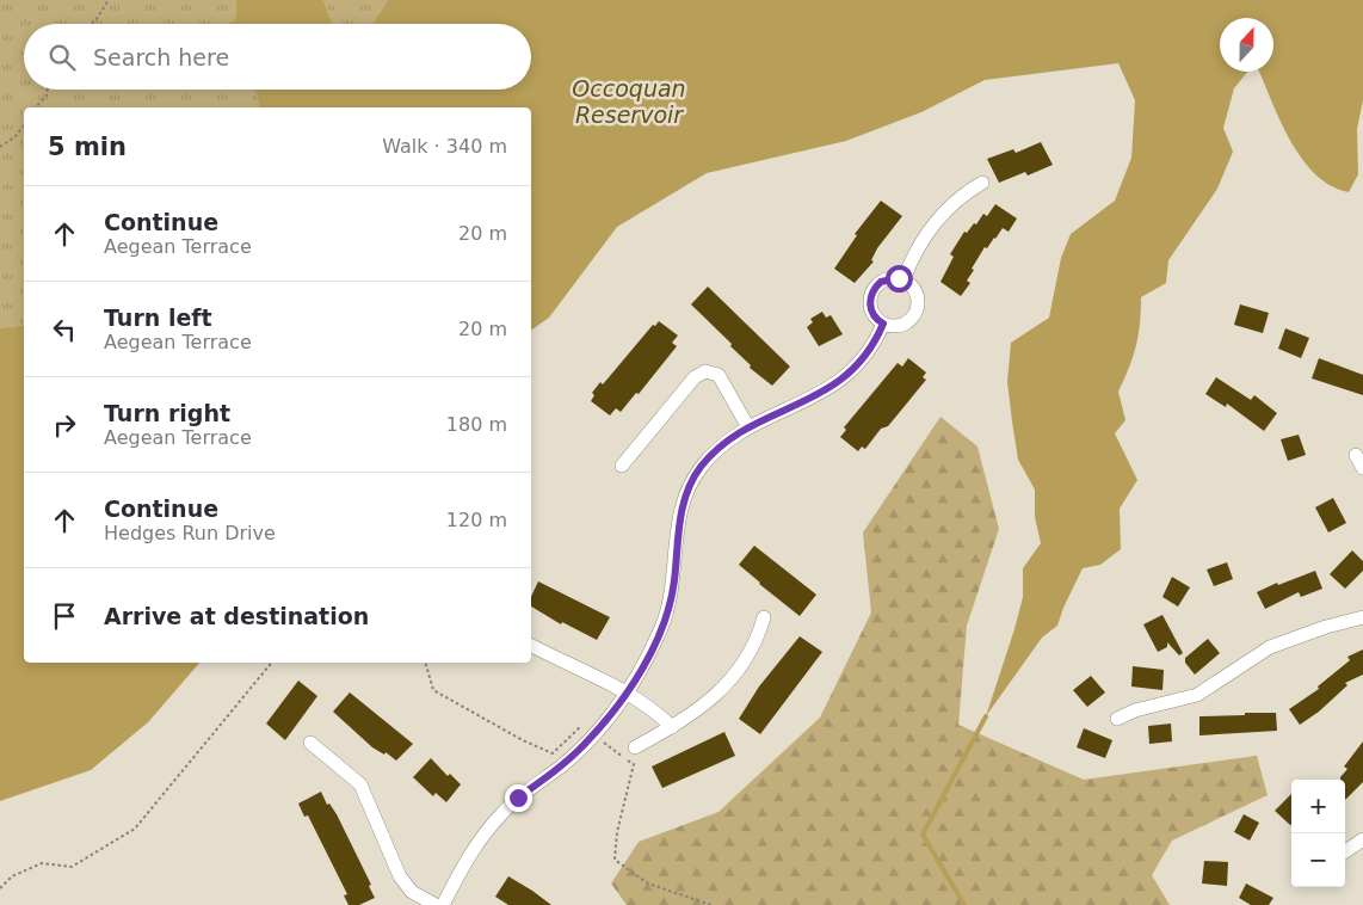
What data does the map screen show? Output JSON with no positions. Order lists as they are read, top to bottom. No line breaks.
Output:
{"water":["Occoquan Reservoir"],"north":"top","page":{"search":"Search here","heading":["5 min","Walk · 340 m"],"list":[["Continue","Aegean Terrace","20 m"],["Turn left","Aegean Terrace","20 m"],["Turn right","Aegean Terrace","180 m"],["Continue","Hedges Run Drive","120 m"],"Arrive at destination"],"map_buttons":["+","−"]}}
